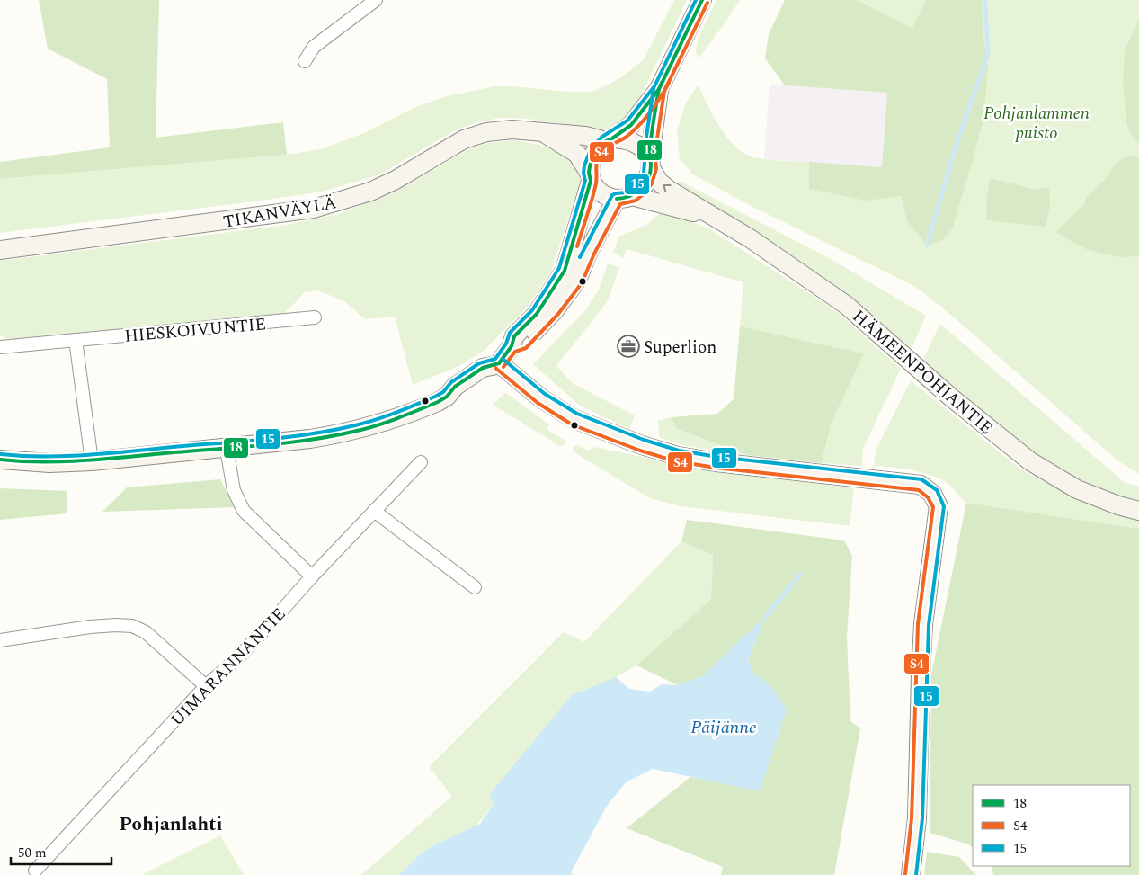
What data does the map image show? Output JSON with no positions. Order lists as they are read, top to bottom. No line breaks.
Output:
{"streets":{"main road":["TIKANVÄYLÄ","HÄMEENPOHJANTIE"],"street":["HIESKOIVUNTIE","UIMARANNANTIE"]},"crossings":[["TIKANVÄYLÄ","HÄMEENPOHJANTIE"]],"districts":["Pohjanlahti"],"water":["Päijänne"],"parks":["Pohjanlammen puisto"],"places":{"office":["Superlion"]},"lines":["transit line 18","transit line 15","transit line S4"],"legend":["18","S4","15"],"scale_bar":"50 m"}
